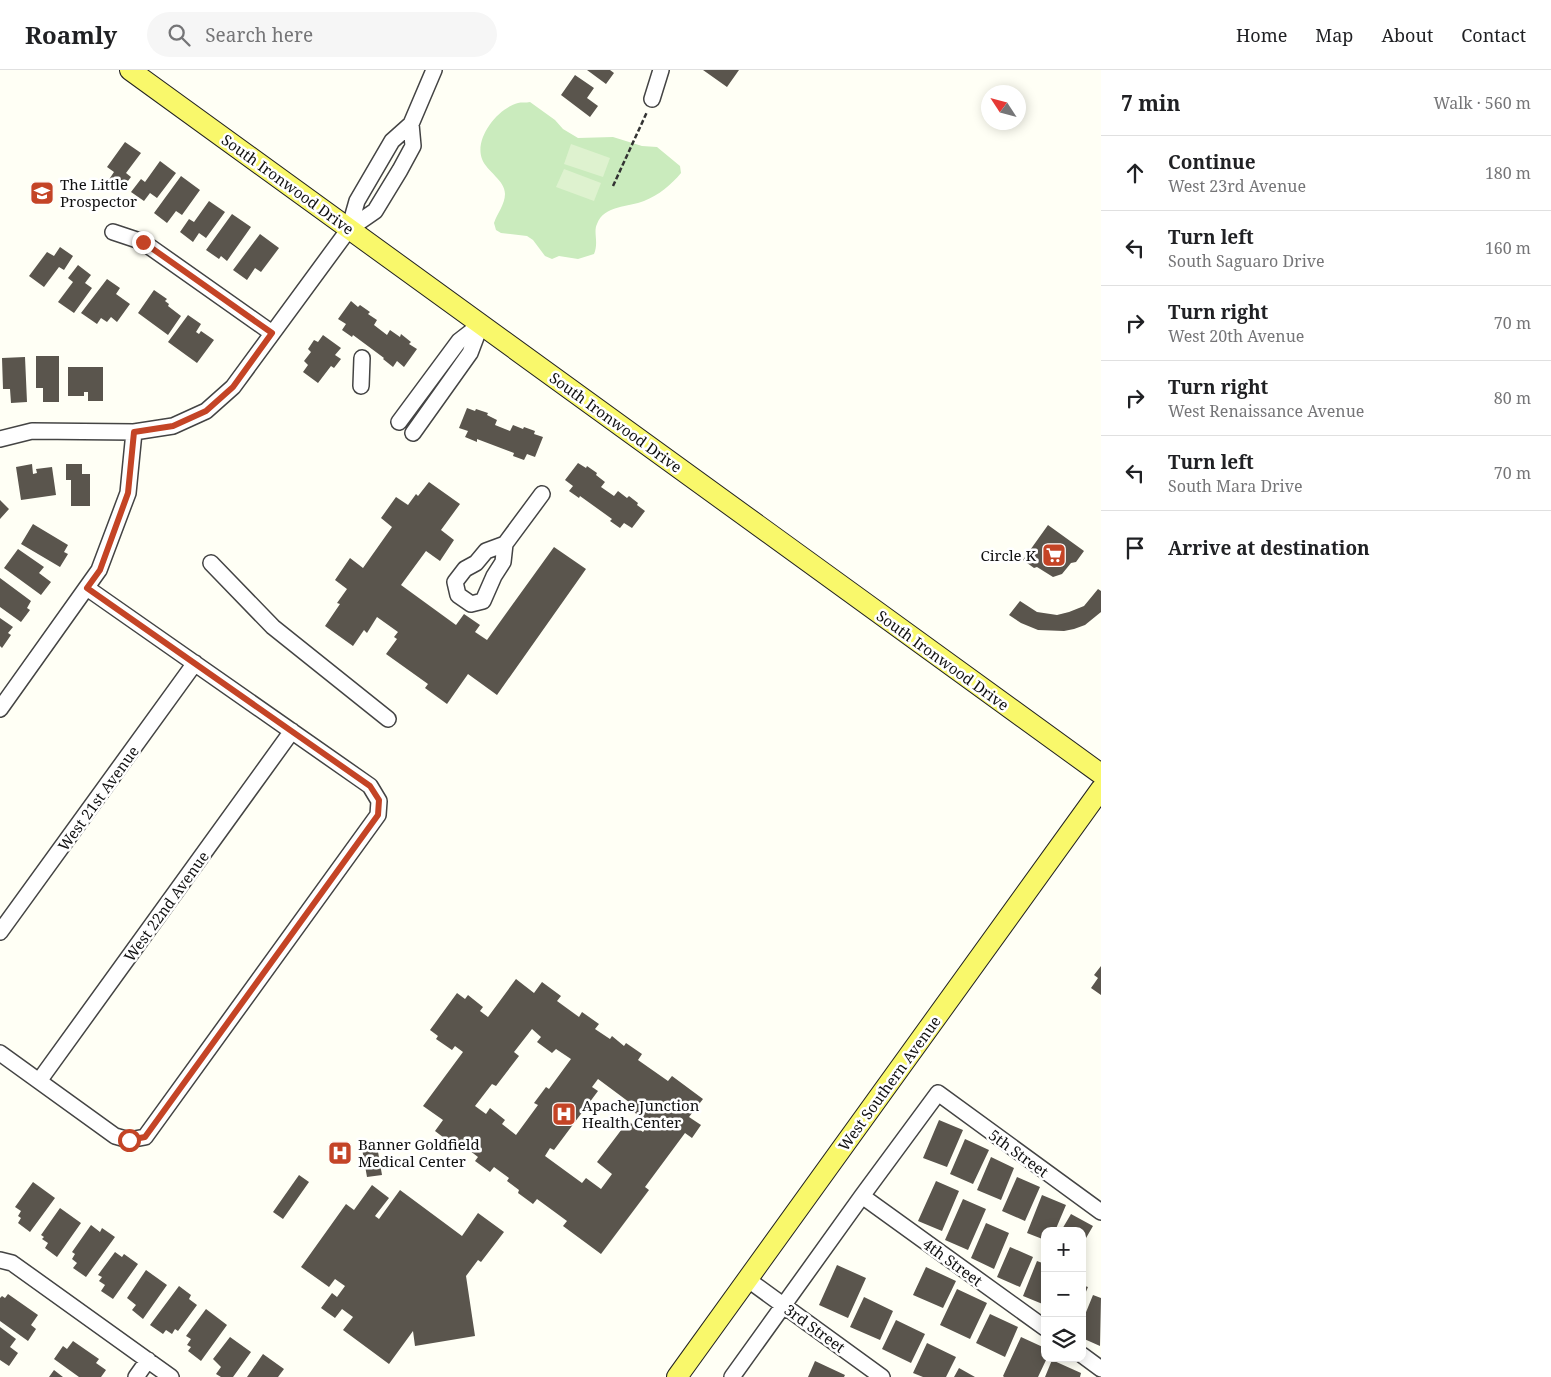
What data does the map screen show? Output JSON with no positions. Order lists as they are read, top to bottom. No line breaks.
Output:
{"streets":{"main road":["South Ironwood Drive","West Southern Avenue"],"street":["West 21st Avenue","West 22nd Avenue","5th Street","4th Street","3rd Street"]},"crossings":[["West Southern Avenue","3rd Street"],["5th Street","4th Street"]],"places":{"school or university":["The Little Prospector"],"supermarket":["Circle K"],"hospital":["Apache Junction Health Center","Banner Goldfield Medical Center"]},"north":"top left","page":{"header":"Roamly","search":"Search here","nav":["Home","Map","About","Contact"],"heading":["7 min","Walk · 560 m"],"list":[["Continue","West 23rd Avenue","180 m"],["Turn left","South Saguaro Drive","160 m"],["Turn right","West 20th Avenue","70 m"],["Turn right","West Renaissance Avenue","80 m"],["Turn left","South Mara Drive","70 m"],"Arrive at destination"],"map_buttons":["+","−"]}}
